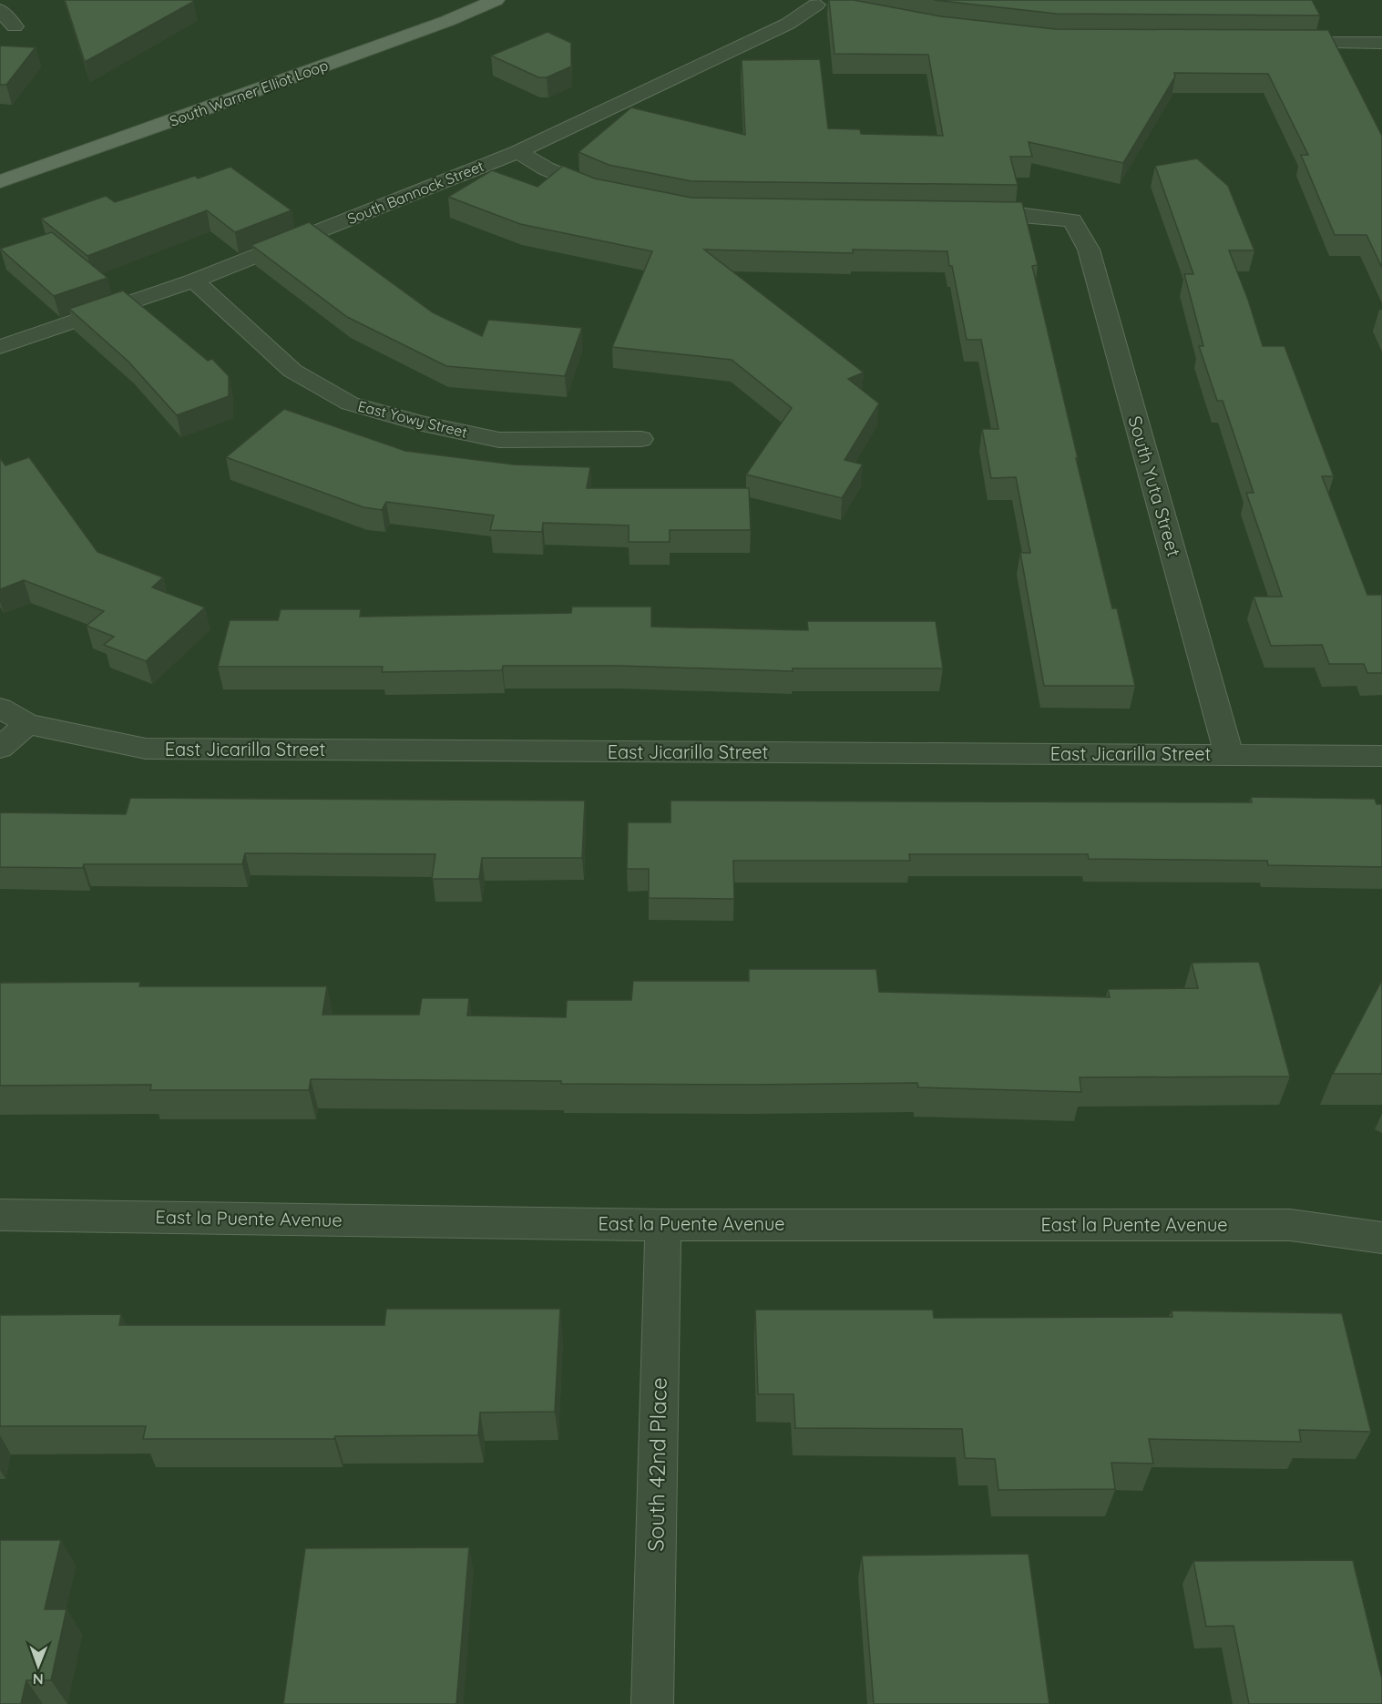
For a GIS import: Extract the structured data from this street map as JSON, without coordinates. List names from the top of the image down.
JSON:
{
  "streets": {
    "main road": ["South Warner Elliot Loop"],
    "street": [
      "South Bannock Street",
      "East Yowy Street",
      "South Yuta Street",
      "East Jicarilla Street",
      "East la Puente Avenue",
      "South 42nd Place"
    ]
  },
  "crossings": [
    ["South Bannock Street", "East Yowy Street"],
    ["South Yuta Street", "East Jicarilla Street"],
    ["East la Puente Avenue", "South 42nd Place"]
  ],
  "north": "bottom"
}
